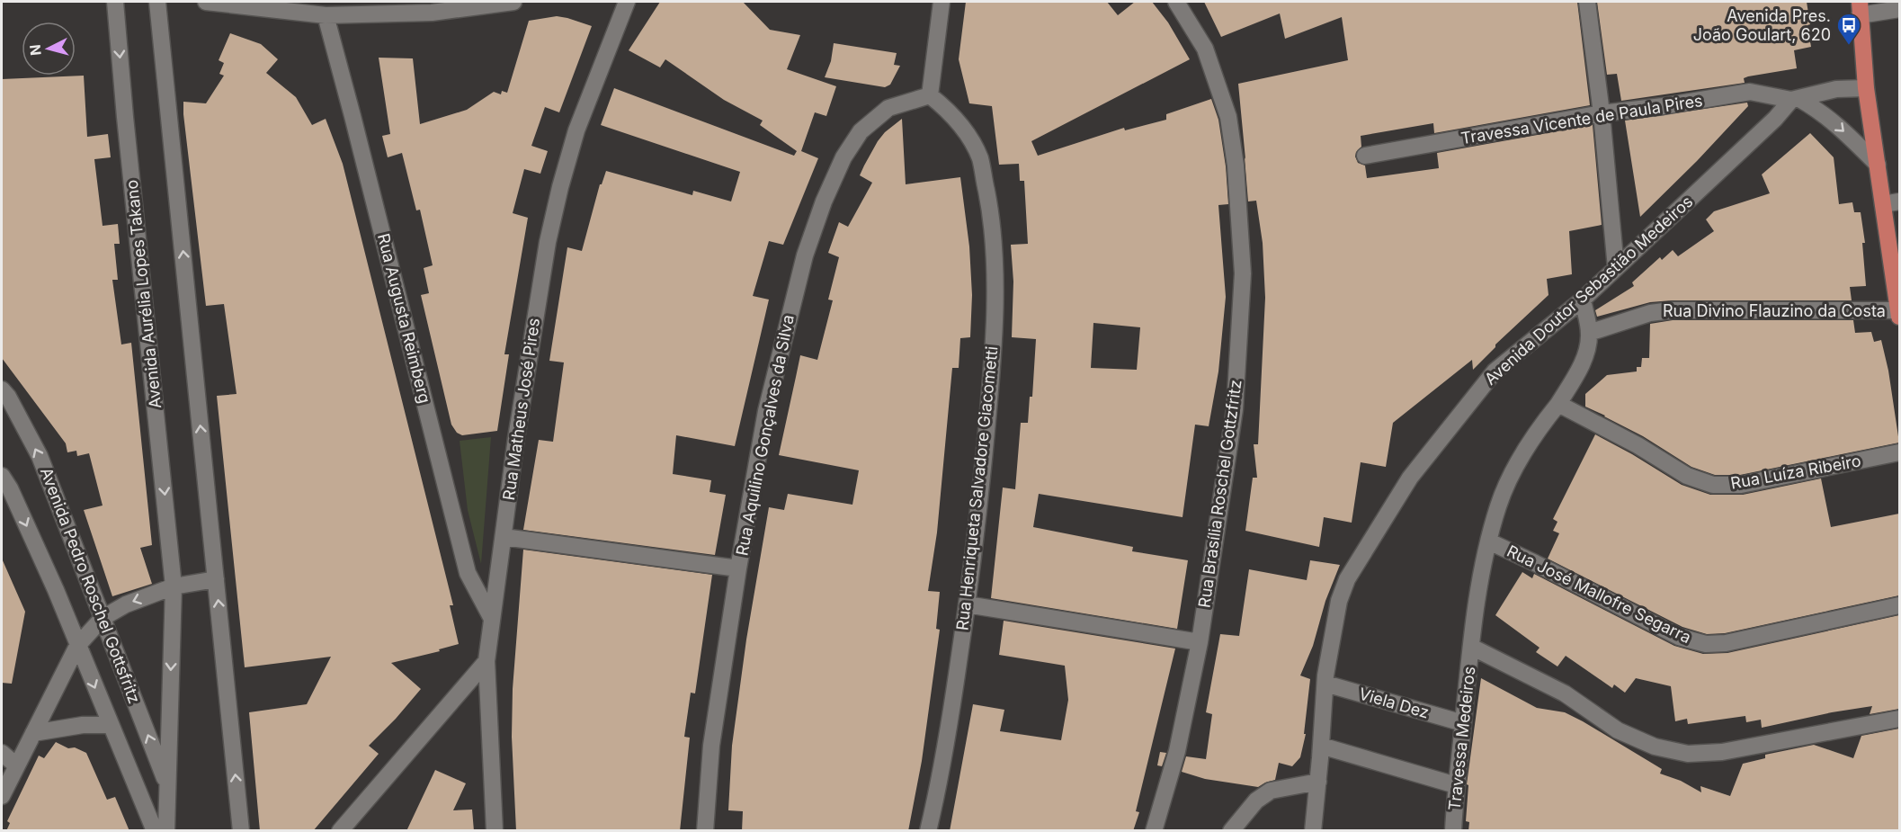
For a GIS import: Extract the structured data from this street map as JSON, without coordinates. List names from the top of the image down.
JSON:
{
  "streets": {
    "street": [
      "Travessa Vicente de Paula Pires",
      "Avenida Doutor Sebastião Medeiros",
      "Avenida Aurélia Lopes Takano",
      "Rua Divino Flauzino da Costa",
      "Rua Augusta Reimberg",
      "Rua Matheus José Pires",
      "Rua Aquilino Gonçalves da Silva",
      "Rua Luíza Ribeiro",
      "Rua Henriqueta Salvadore Giacometti",
      "Rua Brasília Roschel Gottzfritz",
      "Avenida Pedro Roschel Gottsfritz",
      "Rua José Mallofre Segarra",
      "Viela Dez",
      "Travessa Medeiros"
    ]
  },
  "crossings": [
    ["Travessa Vicente de Paula Pires", "Avenida Doutor Sebastião Medeiros"],
    ["Avenida Doutor Sebastião Medeiros", "Viela Dez"],
    ["Avenida Aurélia Lopes Takano", "Avenida Pedro Roschel Gottsfritz"],
    ["Rua Divino Flauzino da Costa", "Travessa Medeiros"],
    ["Rua Augusta Reimberg", "Rua Matheus José Pires"],
    ["Rua Aquilino Gonçalves da Silva", "Rua Henriqueta Salvadore Giacometti"],
    ["Rua Luíza Ribeiro", "Travessa Medeiros"],
    ["Rua José Mallofre Segarra", "Travessa Medeiros"],
    ["Viela Dez", "Travessa Medeiros"]
  ],
  "places": {
    "bus stop": ["Avenida Pres. João Goulart, 620"]
  },
  "north": "left"
}
